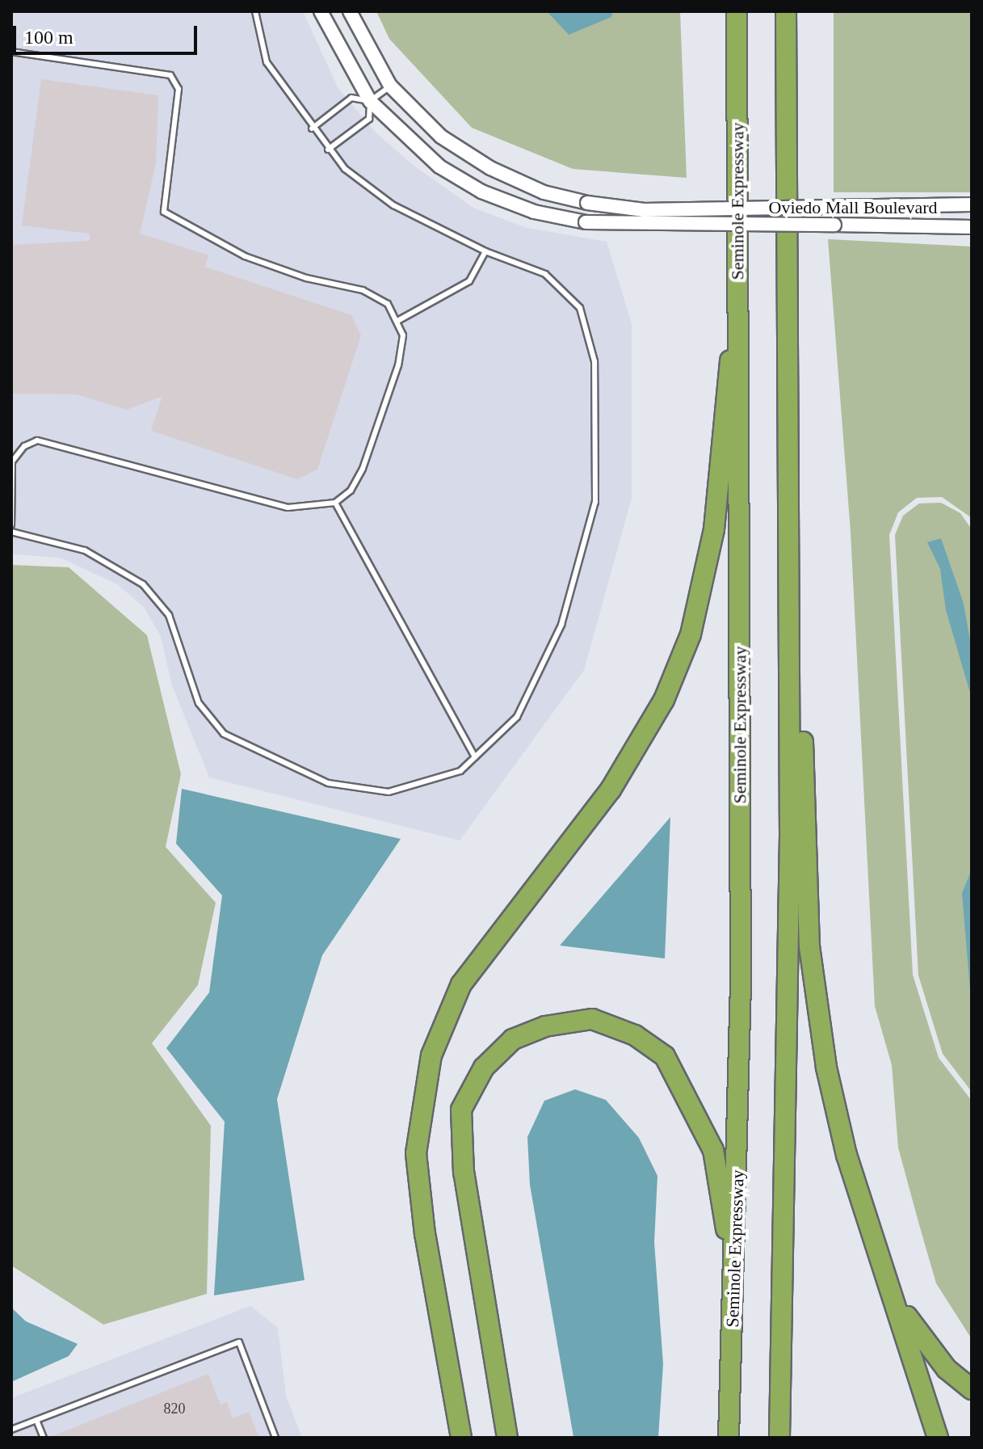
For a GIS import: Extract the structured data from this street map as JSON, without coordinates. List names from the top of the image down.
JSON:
{
  "streets": {
    "highway": ["Seminole Expressway"],
    "street": ["Oviedo Mall Boulevard"]
  },
  "house_numbers": ["820"],
  "scale_bar": "100 m"
}
